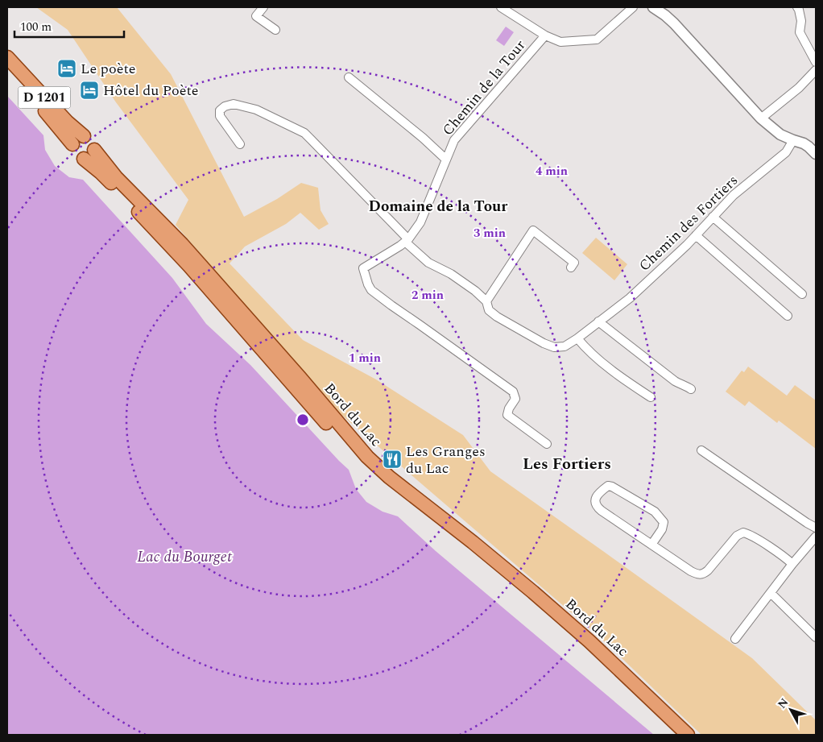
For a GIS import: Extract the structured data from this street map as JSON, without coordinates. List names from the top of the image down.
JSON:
{
  "streets": {
    "main road": ["D 1201", "Bord du Lac"],
    "street": ["Chemin de la Tour", "Chemin des Fortiers"]
  },
  "crossings": [
    ["Chemin de la Tour", "Chemin des Fortiers"],
    ["D 1201", "Bord du Lac"]
  ],
  "districts": ["Domaine de la Tour", "Les Fortiers"],
  "water": ["Lac du Bourget"],
  "places": {
    "hotel": ["Le poète", "Hôtel du Poète"],
    "restaurant": ["Les Granges du Lac"]
  },
  "scale_bar": "100 m",
  "north": "top left",
  "rings": [
    "4 min",
    "3 min",
    "2 min",
    "1 min"
  ]
}
